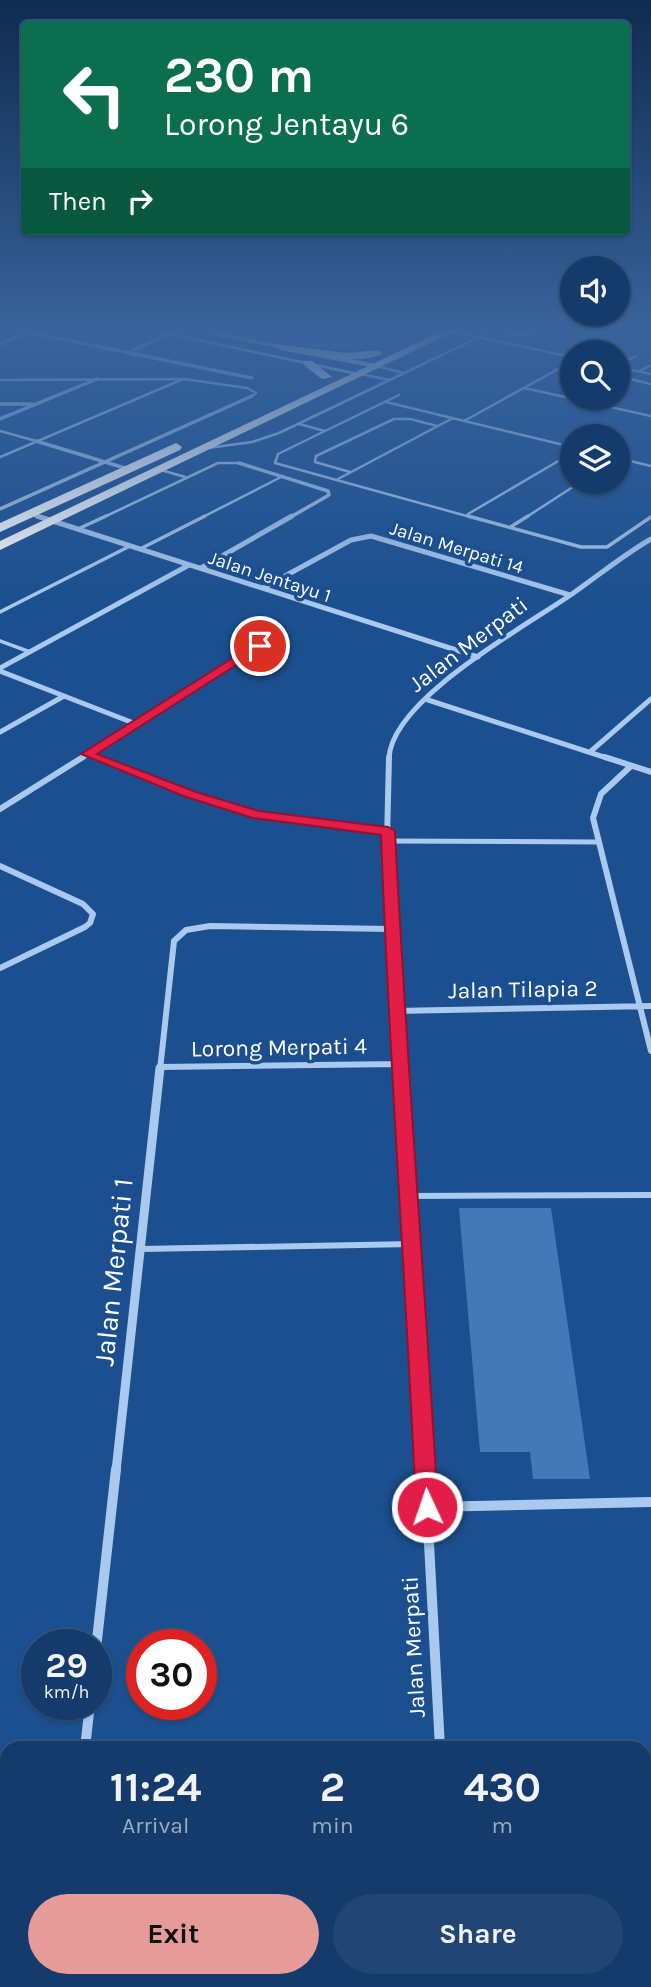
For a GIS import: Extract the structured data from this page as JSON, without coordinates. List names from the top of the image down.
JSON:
{
  "streets": {
    "street": [
      "Jalan Merpati 14",
      "Jalan Jentayu 1",
      "Jalan Merpati",
      "Jalan Tilapia 2",
      "Lorong Merpati 4",
      "Jalan Merpati 1"
    ]
  },
  "crossings": [
    ["Jalan Merpati 14", "Jalan Jentayu 1"],
    ["Jalan Merpati 14", "Jalan Merpati"],
    ["Jalan Jentayu 1", "Jalan Merpati"],
    ["Jalan Merpati", "Jalan Tilapia 2"],
    ["Jalan Merpati", "Lorong Merpati 4"],
    ["Jalan Merpati", "Jalan Merpati 1"],
    ["Lorong Merpati 4", "Jalan Merpati 1"]
  ],
  "page": {
    "turn": ["230 m", "Lorong Jentayu 6"],
    "then": "Then",
    "speed": "29 km/h",
    "limit": "30",
    "eta": [
      "11:24",
      "Arrival",
      "2",
      "min",
      "430",
      "m"
    ],
    "buttons": ["Exit", "Share"]
  }
}
